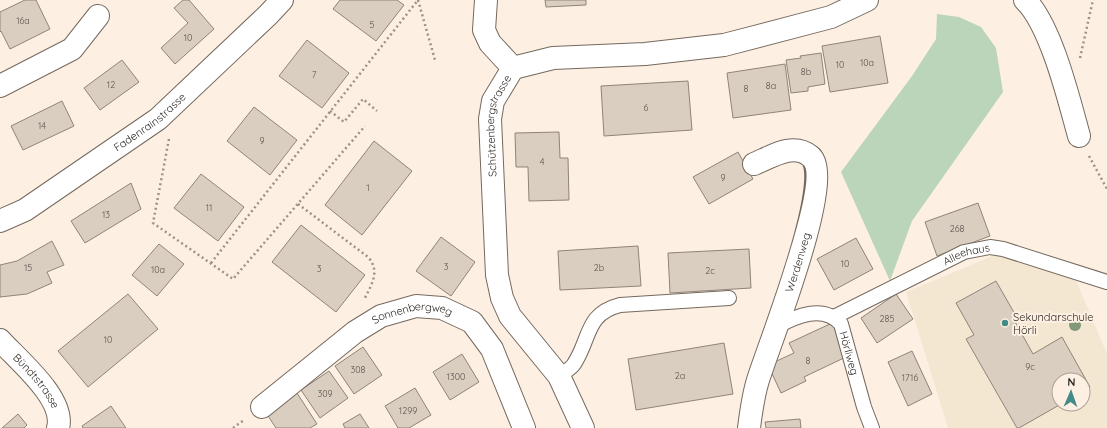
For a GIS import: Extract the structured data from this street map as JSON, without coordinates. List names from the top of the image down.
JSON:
{
  "streets": {
    "street": [
      "Fadenrainstrasse",
      "Schützenbergstrasse",
      "Werdenweg",
      "Sonnenbergweg",
      "Bündtstrasse"
    ],
    "lane": ["Alleehaus", "Hörliweg"]
  },
  "crossings": [
    ["Alleehaus", "Hörliweg"]
  ],
  "places": ["Sekundarschule Hörli"],
  "house_numbers": [
    "16a",
    "5",
    "10",
    "10a",
    "10",
    "8b",
    "7",
    "12",
    "8a",
    "8",
    "6",
    "14",
    "9",
    "4",
    "9",
    "1",
    "11",
    "13",
    "268",
    "10",
    "3",
    "15",
    "2b",
    "3",
    "10a",
    "2c",
    "285",
    "10",
    "8",
    "9c",
    "308",
    "2a",
    "1300",
    "1716",
    "309",
    "1299"
  ],
  "north": "top"
}
